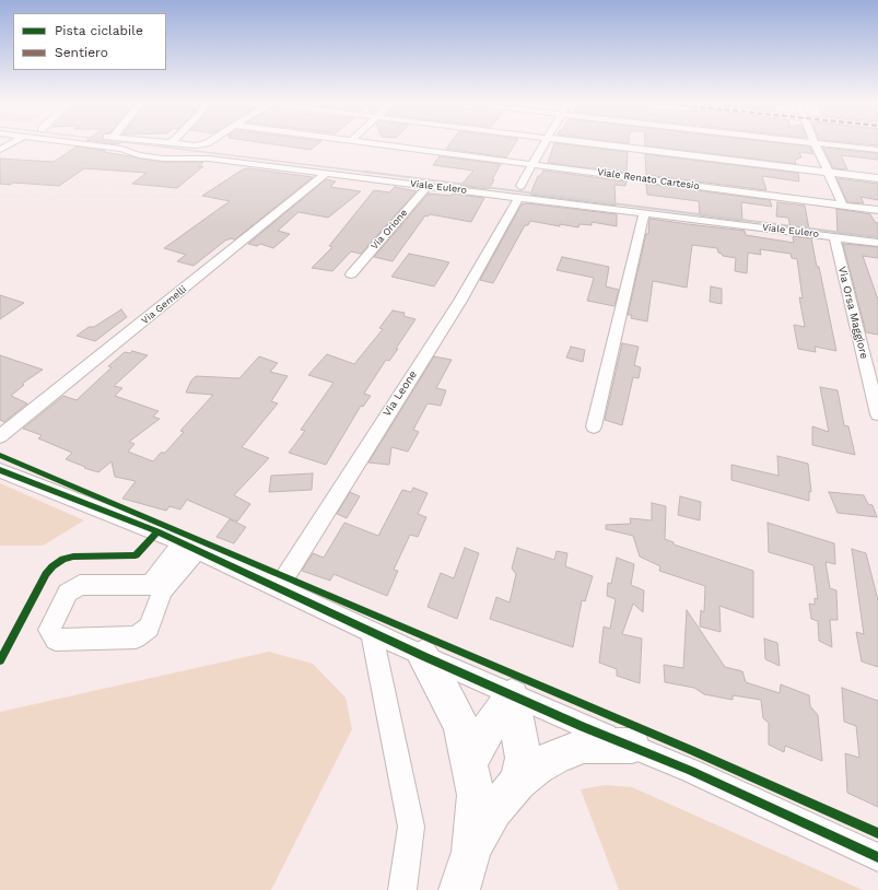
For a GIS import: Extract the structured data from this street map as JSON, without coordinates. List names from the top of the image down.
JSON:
{
  "streets": {
    "street": [
      "Viale Renato Cartesio",
      "Viale Eulero",
      "Via Orione",
      "Via Gemelli",
      "Via Orsa Maggiore",
      "Via Leone"
    ]
  },
  "crossings": [
    ["Viale Renato Cartesio", "Via Leone"],
    ["Viale Eulero", "Via Orione"],
    ["Viale Eulero", "Via Gemelli"],
    ["Viale Eulero", "Via Orsa Maggiore"],
    ["Viale Eulero", "Via Leone"]
  ],
  "legend": ["Pista ciclabile", "Sentiero"]
}
